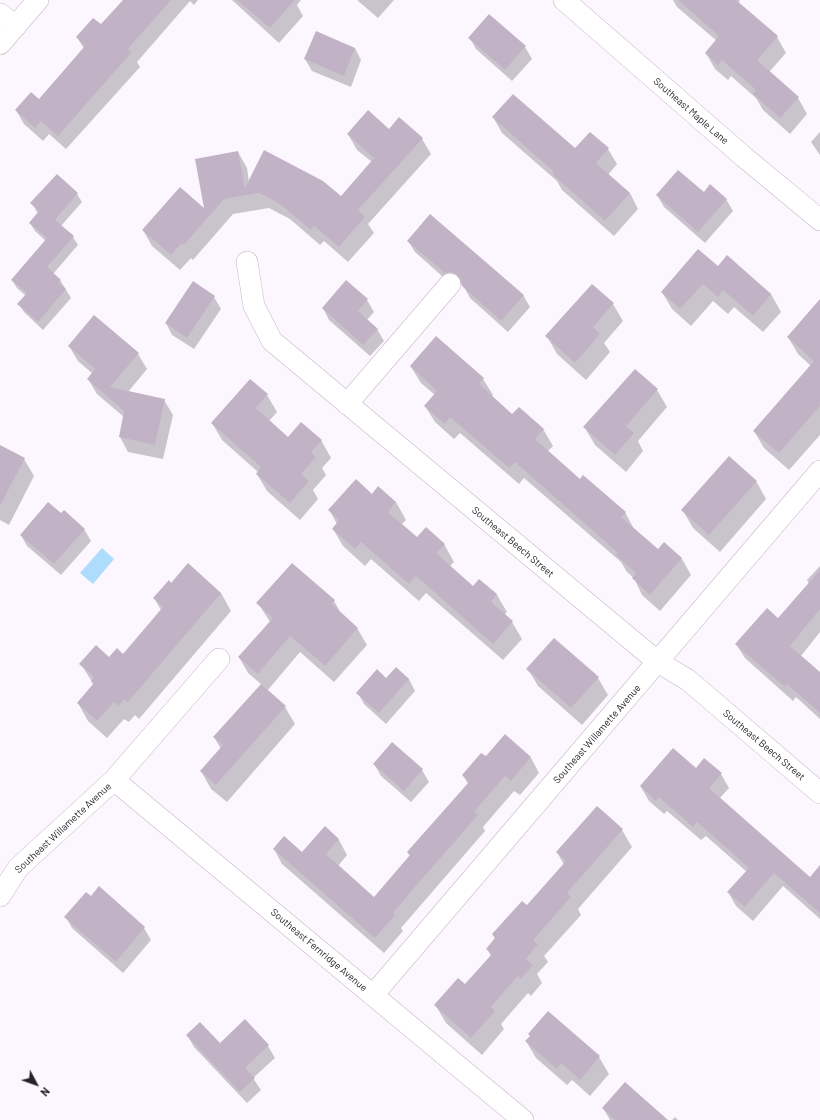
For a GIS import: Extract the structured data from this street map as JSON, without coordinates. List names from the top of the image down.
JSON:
{
  "streets": {
    "street": [
      "Southeast Maple Lane",
      "Southeast Beech Street",
      "Southeast Willamette Avenue",
      "Southeast Fernridge Avenue"
    ]
  },
  "crossings": [
    ["Southeast Beech Street", "Southeast Willamette Avenue"],
    ["Southeast Willamette Avenue", "Southeast Fernridge Avenue"]
  ],
  "north": "bottom right"
}
